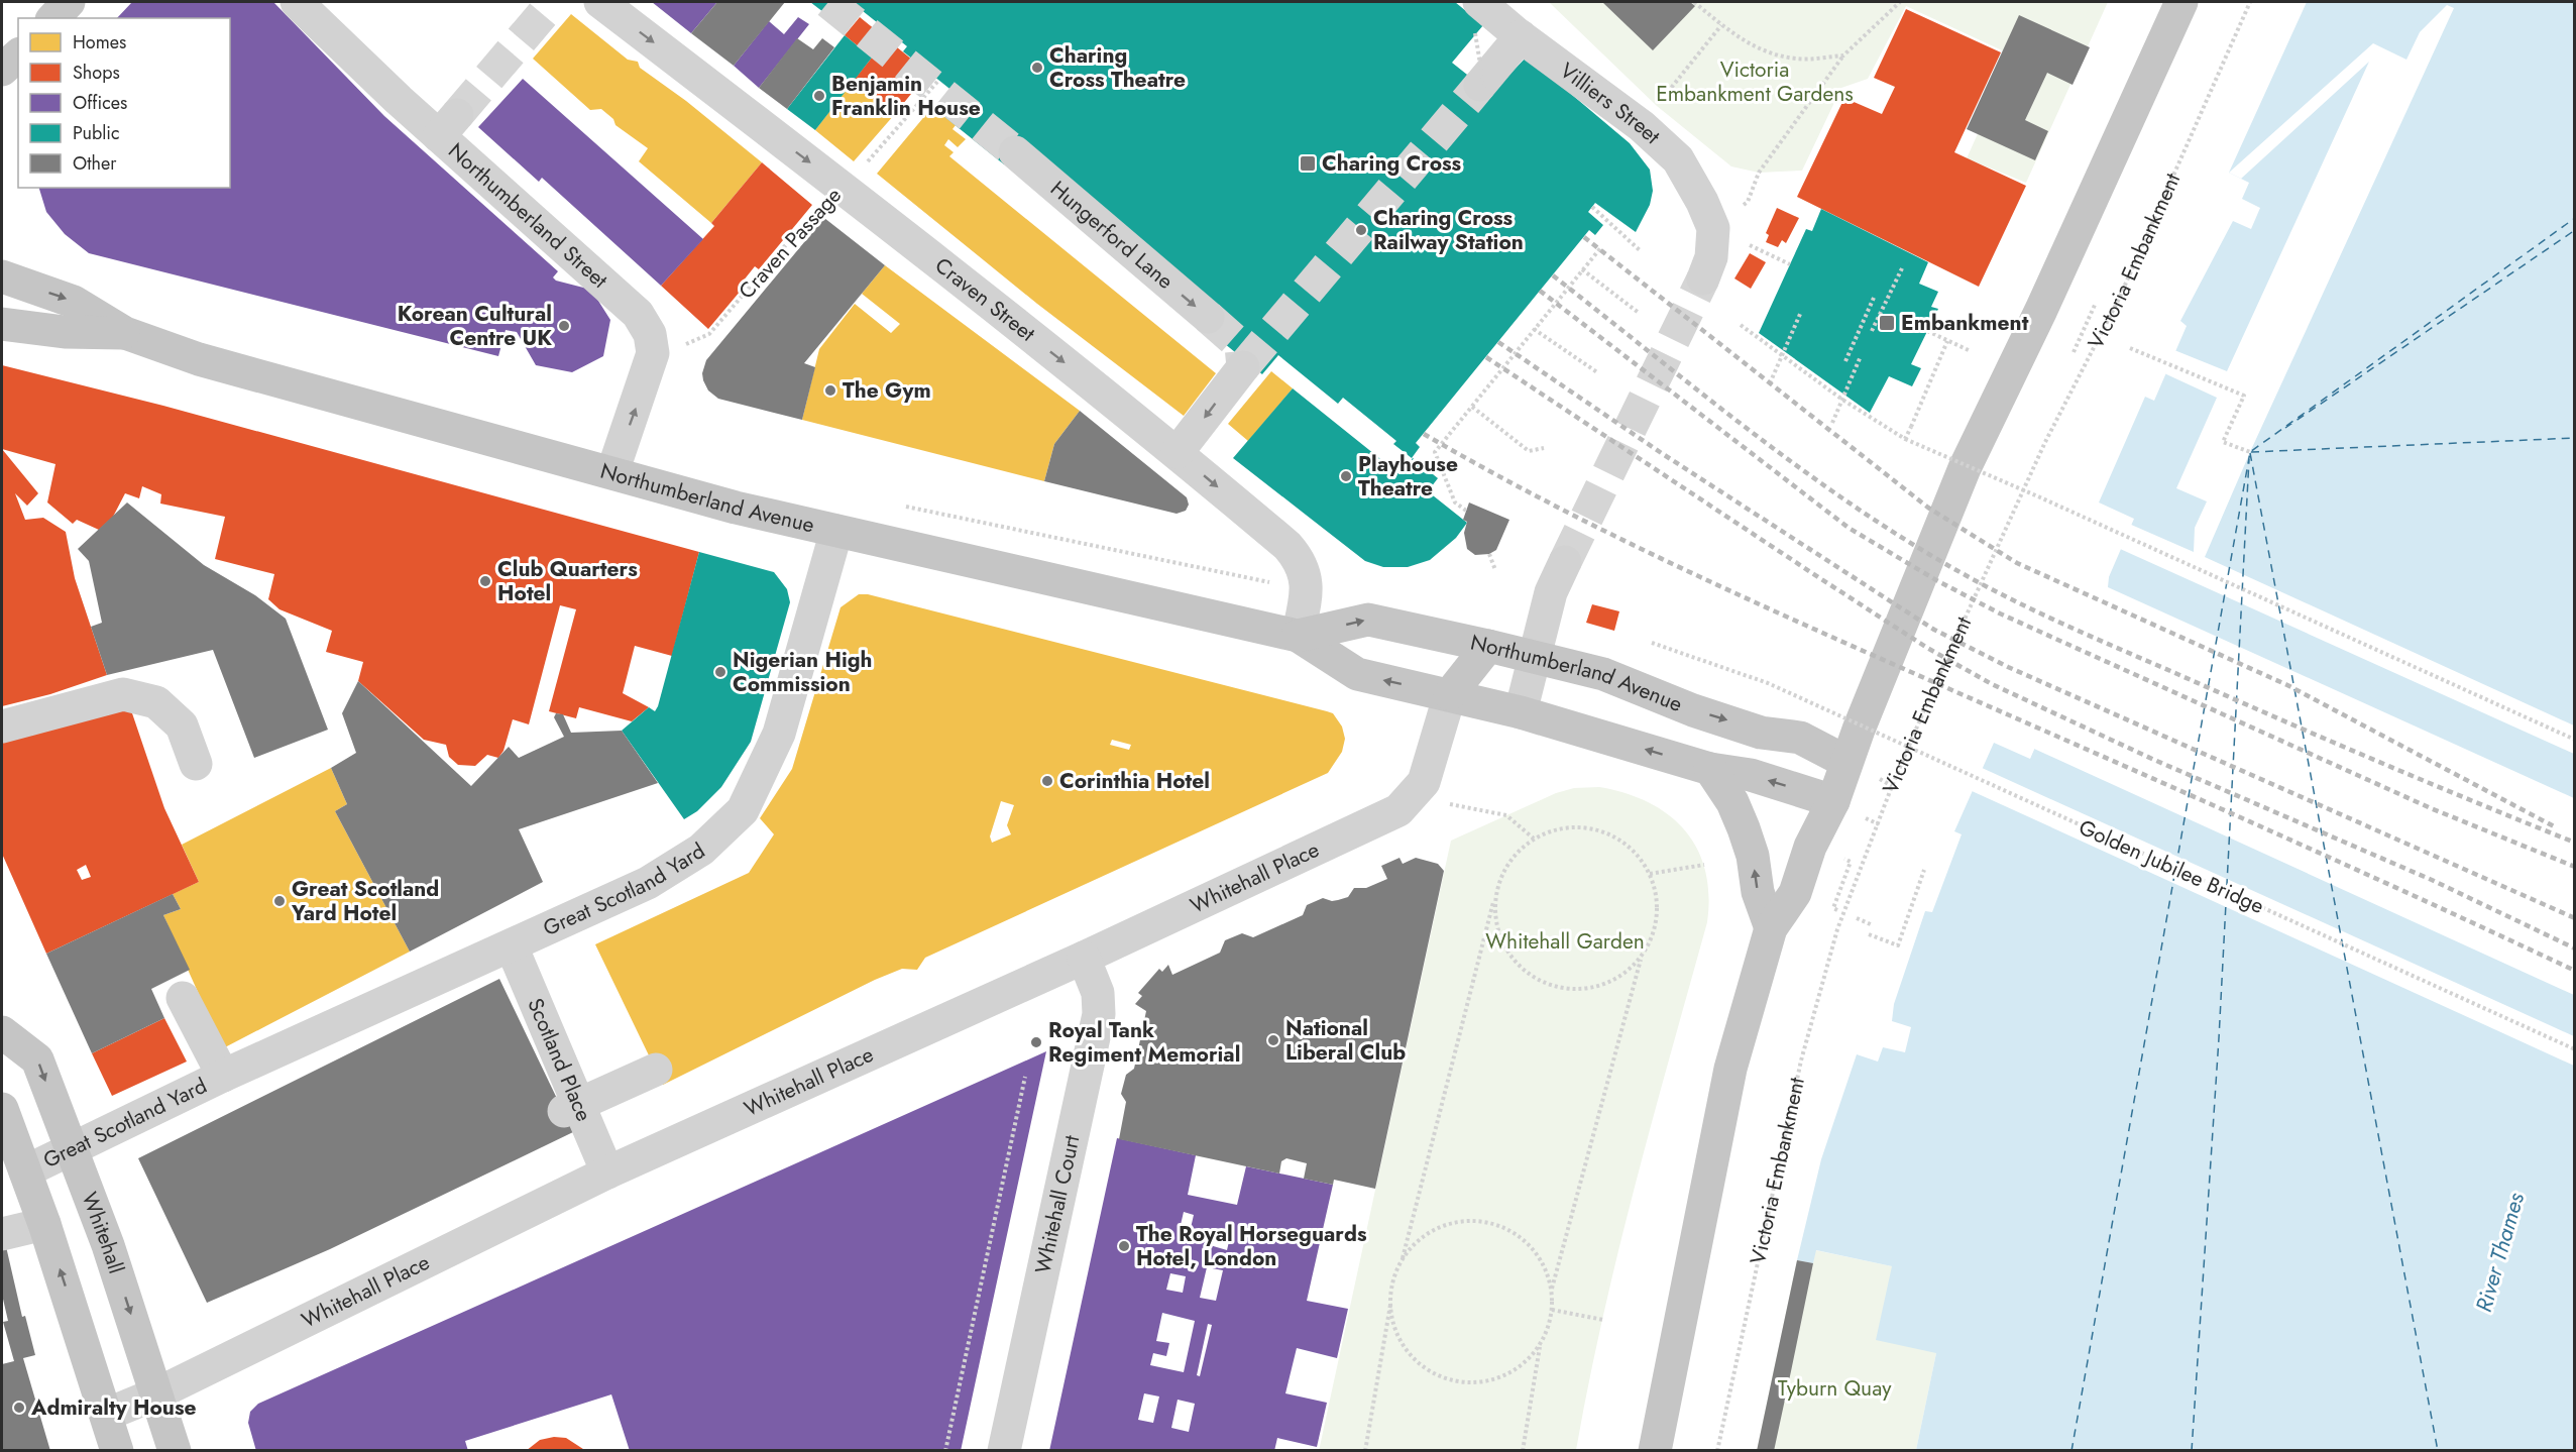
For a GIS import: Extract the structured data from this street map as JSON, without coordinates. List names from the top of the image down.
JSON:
{
  "streets": {
    "main road": ["Northumberland Avenue", "Whitehall"],
    "street": [
      "Villiers Street",
      "Northumberland Street",
      "Hungerford Lane",
      "Craven Street",
      "Whitehall Place",
      "Great Scotland Yard",
      "Scotland Place",
      "Whitehall Court"
    ],
    "path": ["Craven Passage", "Victoria Embankment", "Golden Jubilee Bridge"]
  },
  "crossings": [
    ["Northumberland Street", "Craven Passage"],
    ["Craven Passage", "Craven Street"],
    ["Craven Street", "Northumberland Avenue"],
    ["Northumberland Avenue", "Whitehall Place"],
    ["Northumberland Avenue", "Great Scotland Yard"],
    ["Whitehall Place", "Scotland Place"],
    ["Whitehall Place", "Whitehall Court"],
    ["Whitehall Place", "Whitehall"],
    ["Great Scotland Yard", "Scotland Place"],
    ["Great Scotland Yard", "Whitehall"]
  ],
  "one_way": ["Hungerford Lane", "Craven Street"],
  "water": ["River Thames"],
  "parks": ["Victoria Embankment Gardens", "Whitehall Garden", "Tyburn Quay"],
  "places": {
    "other": [
      "Charing Cross Theatre",
      "Benjamin Franklin House",
      "Charing Cross Railway Station",
      "Korean Cultural Centre UK",
      "The Gym",
      "Playhouse Theatre",
      "Club Quarters Hotel",
      "Nigerian High Commission",
      "Corinthia Hotel",
      "Great Scotland Yard Hotel",
      "National Liberal Club",
      "Royal Tank Regiment Memorial",
      "The Royal Horseguards Hotel, London",
      "Admiralty House"
    ],
    "transit": ["Charing Cross", "Embankment"]
  },
  "legend": [
    "Homes",
    "Shops",
    "Offices",
    "Public",
    "Other"
  ]
}
